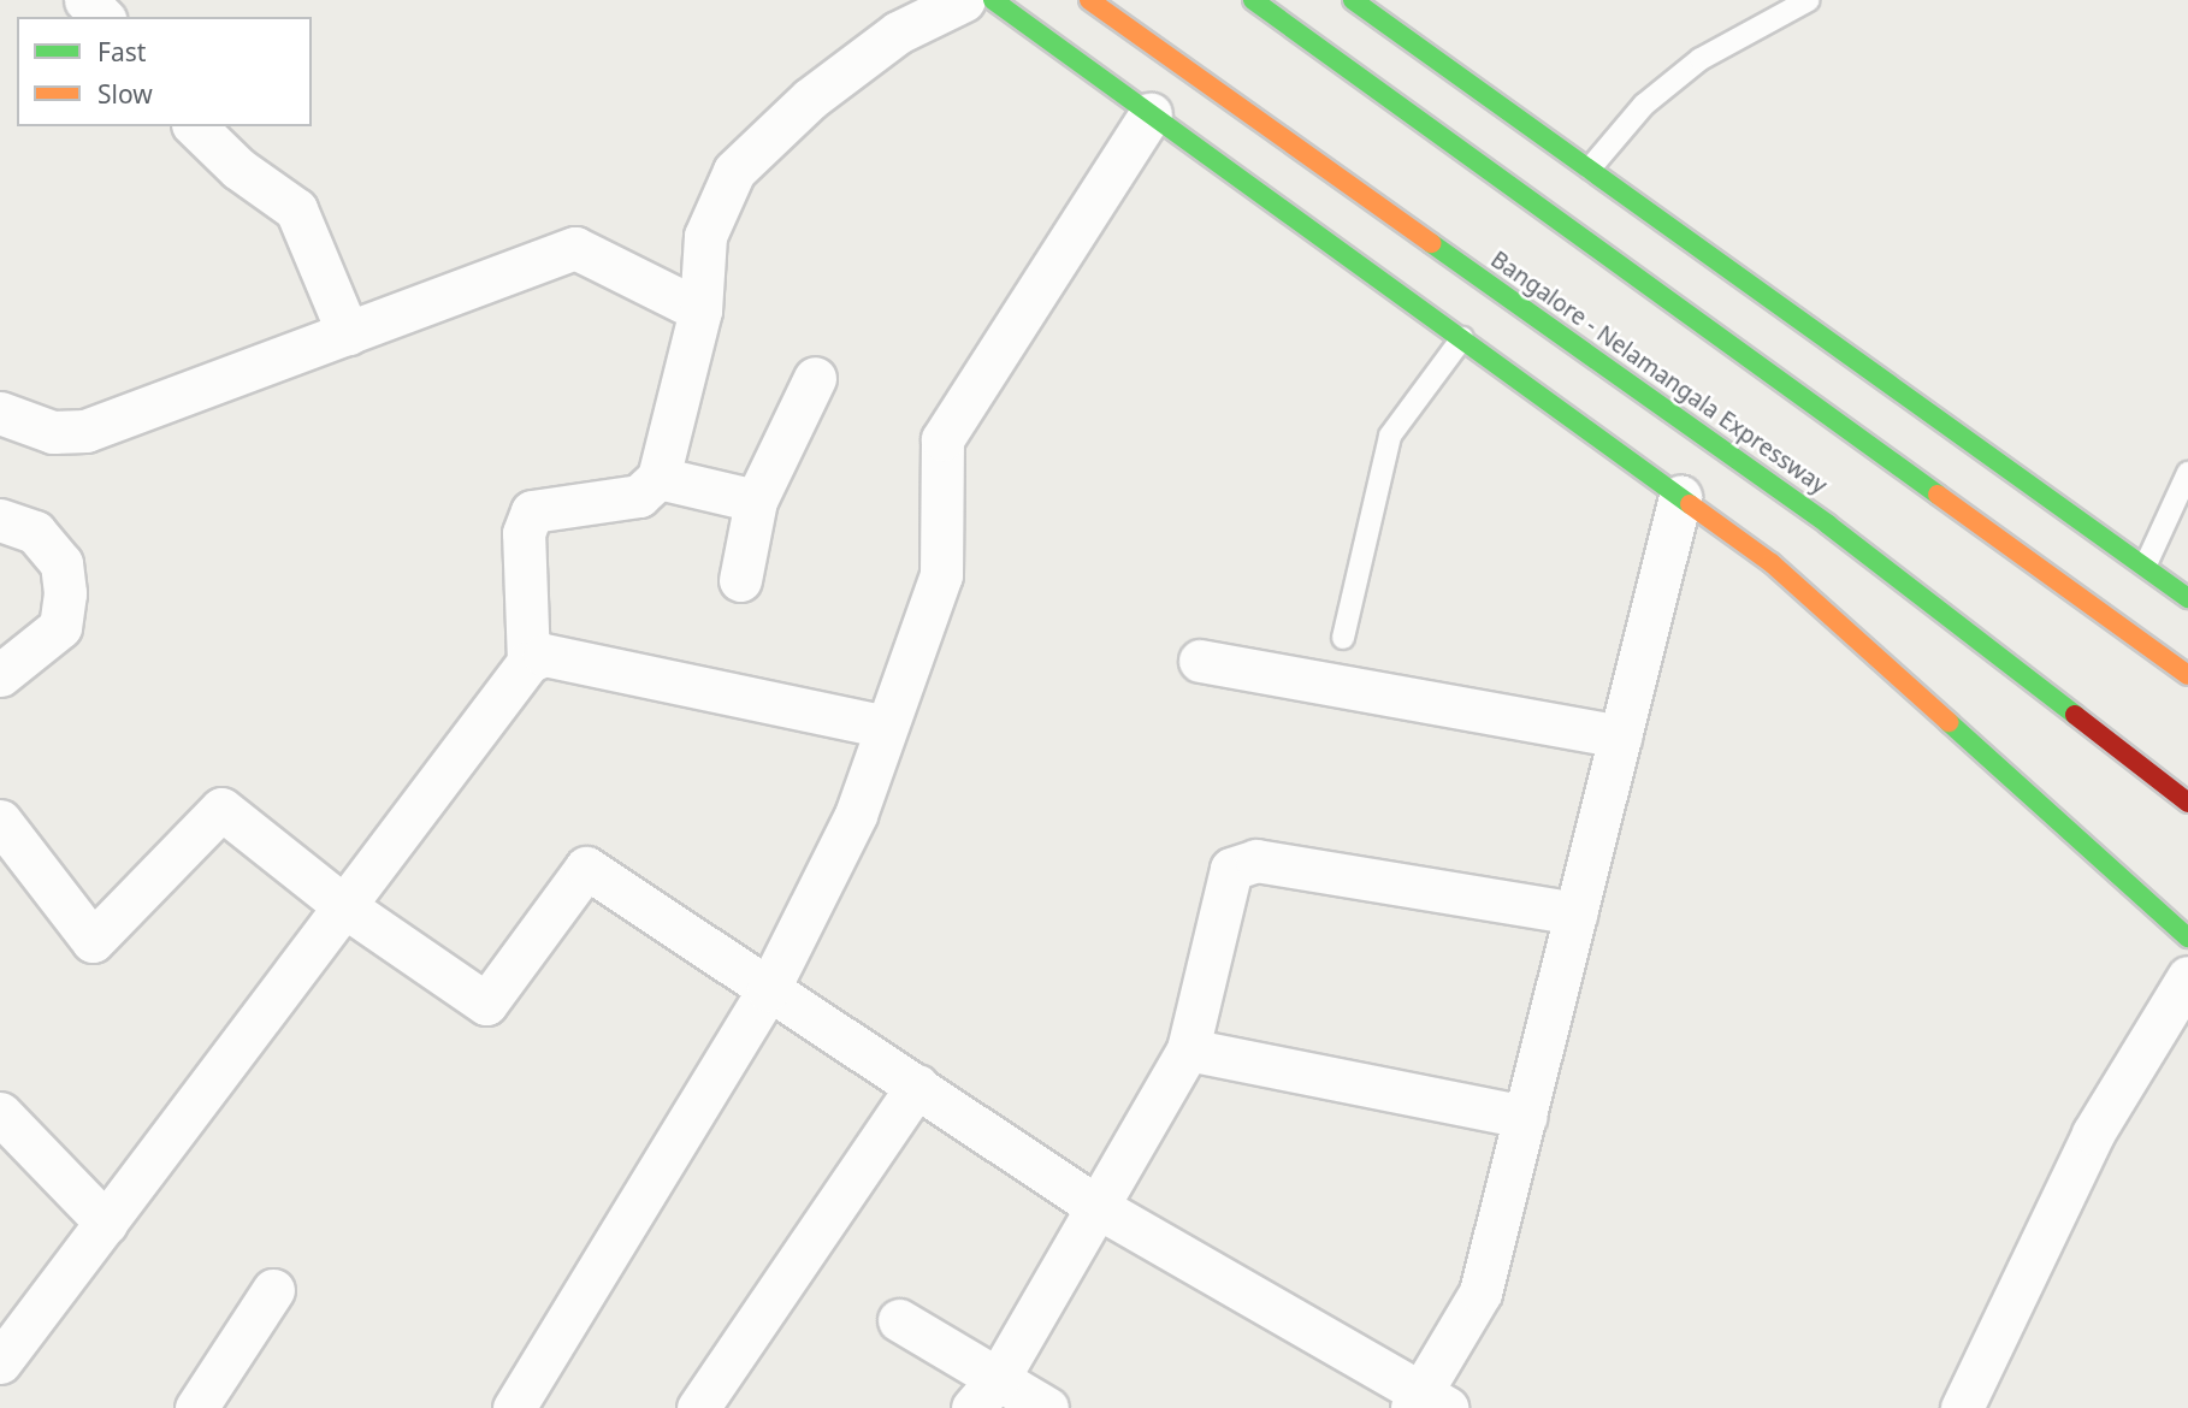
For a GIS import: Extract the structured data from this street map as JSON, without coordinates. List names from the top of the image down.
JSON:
{
  "streets": {
    "main road": ["Bangalore - Nelamangala Expressway"]
  },
  "legend": ["Fast", "Slow"]
}
